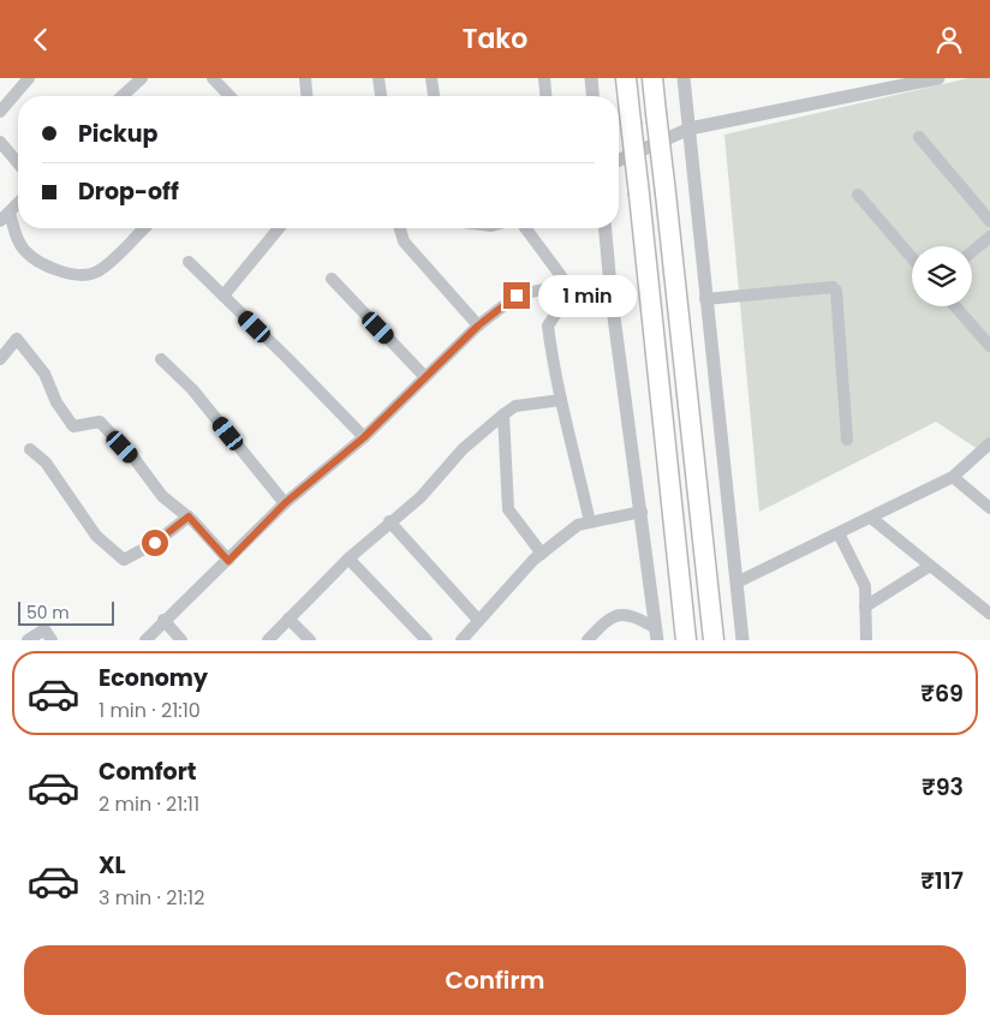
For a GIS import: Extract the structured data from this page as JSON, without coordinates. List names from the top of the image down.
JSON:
{
  "scale_bar": "50 m",
  "page": {
    "header": "Tako",
    "banner": ["Pickup", "Drop-off"],
    "bubble": "1 min",
    "scale": "50 m",
    "list": [
      {
        "name": "Economy",
        "note": "1 min · 21:10",
        "value": "₹69"
      },
      {
        "name": "Comfort",
        "note": "2 min · 21:11",
        "value": "₹93"
      },
      {
        "name": "XL",
        "note": "3 min · 21:12",
        "value": "₹117"
      }
    ],
    "buttons": "Confirm"
  }
}
